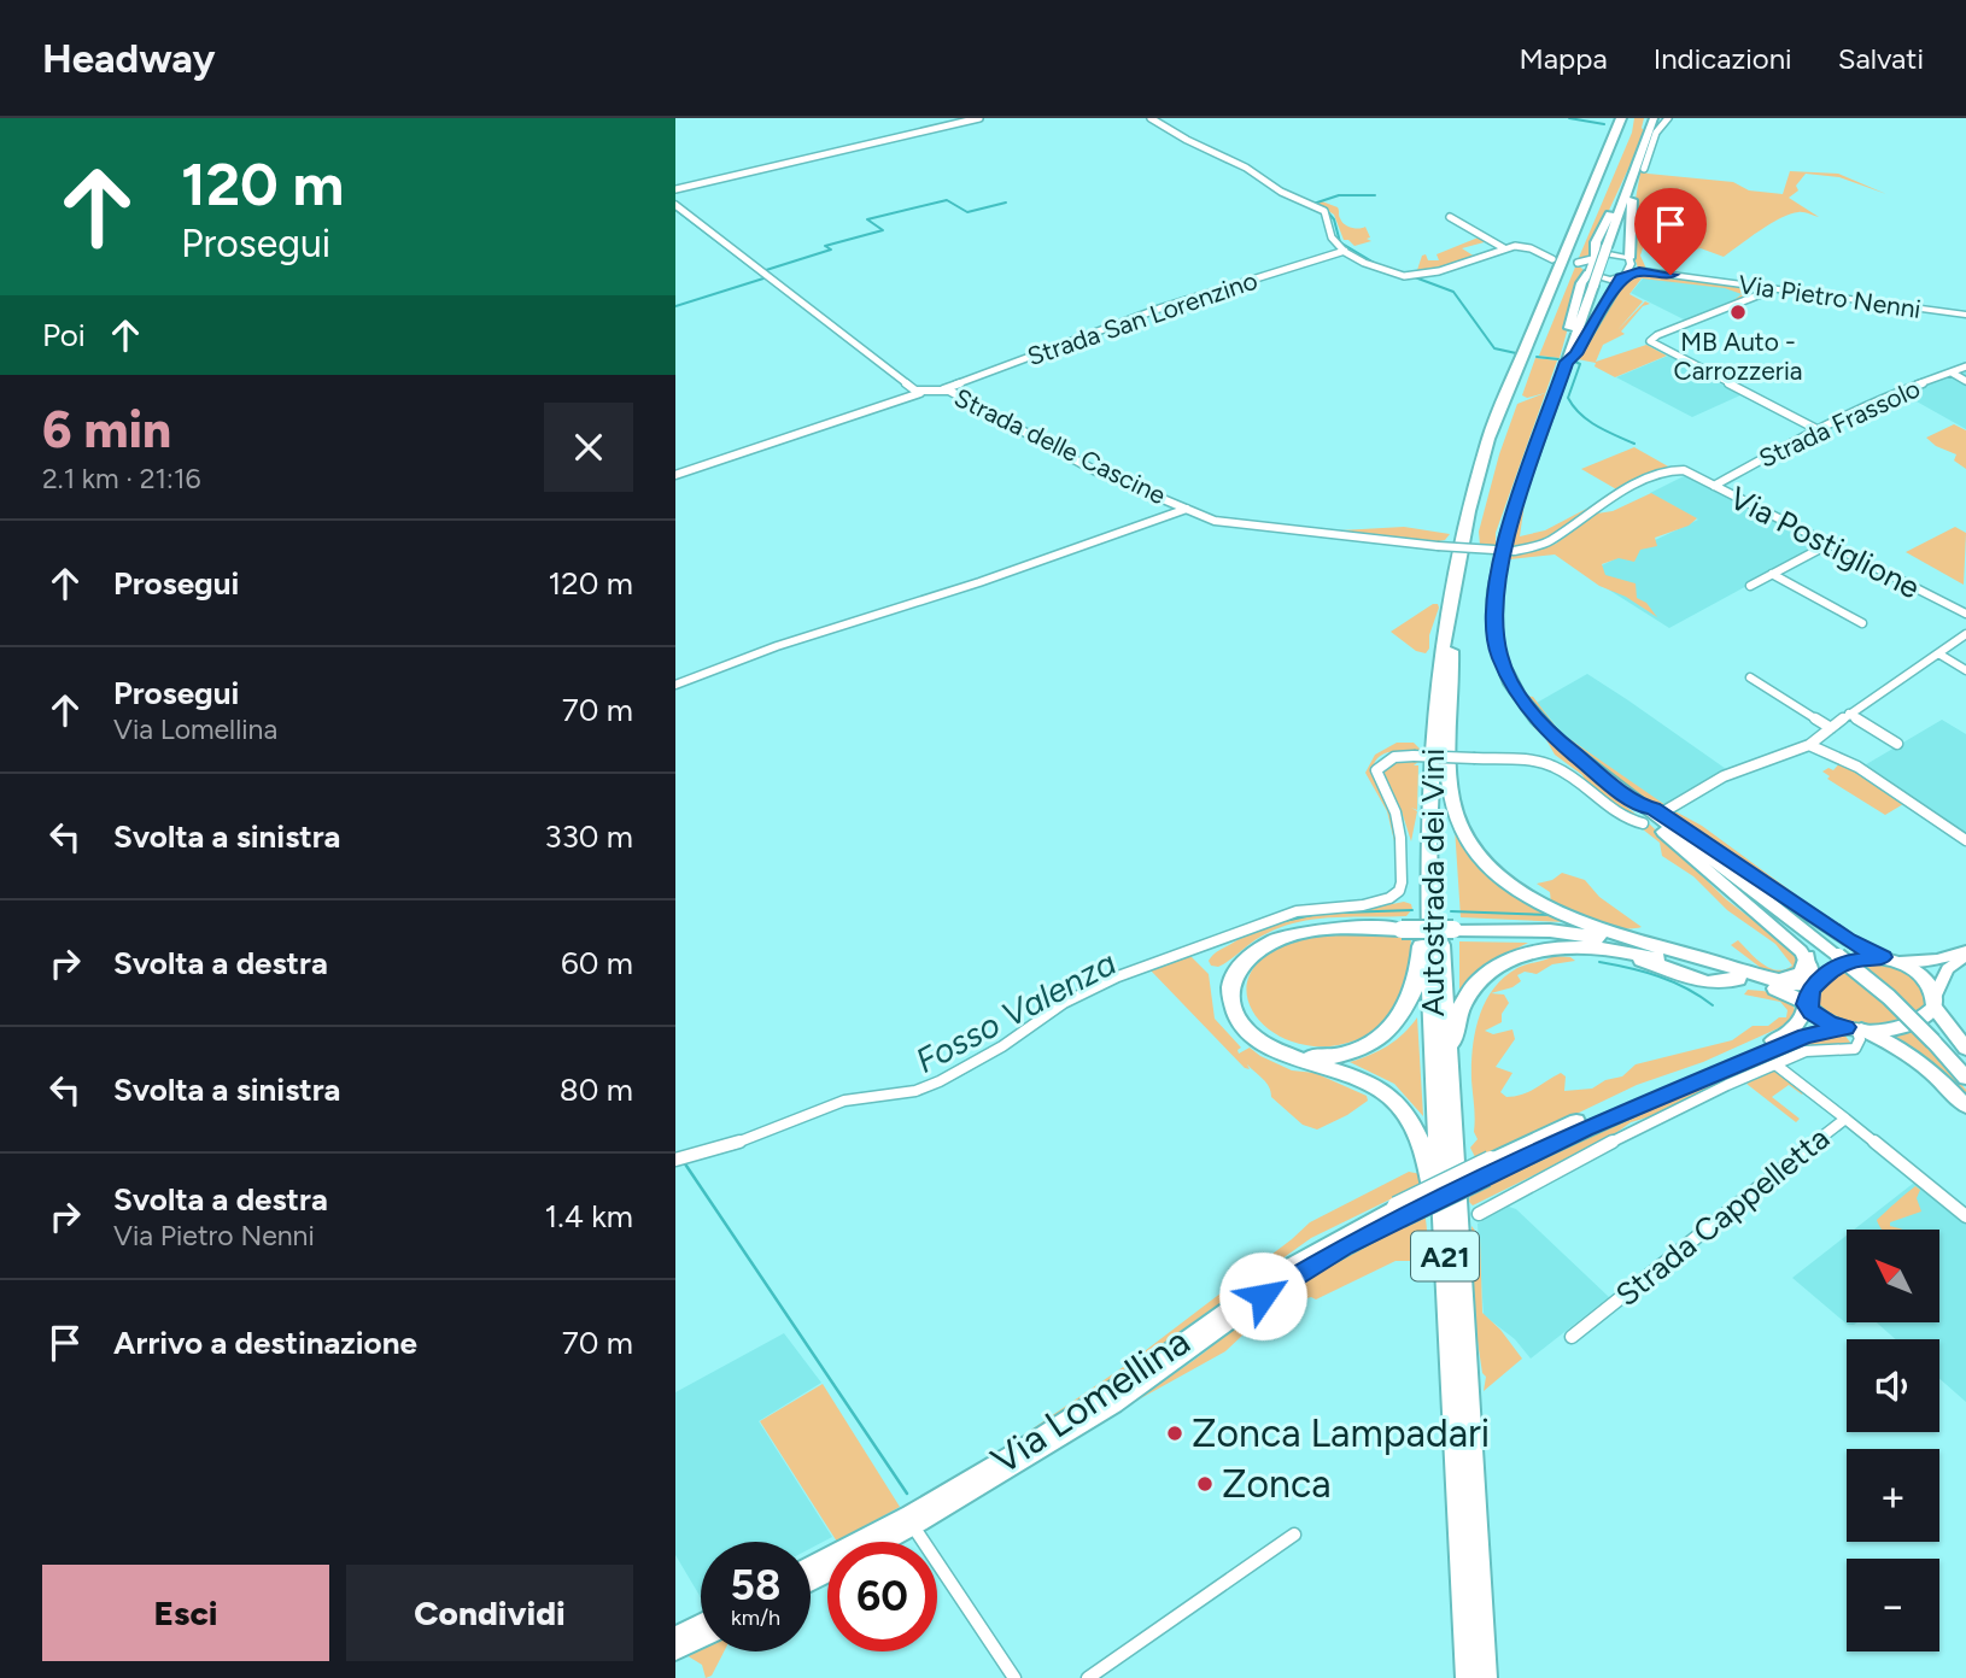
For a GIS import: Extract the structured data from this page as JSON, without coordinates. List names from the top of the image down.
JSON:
{
  "streets": {
    "highway": ["Autostrada dei Vini", "A21"],
    "main road": ["Via Lomellina"],
    "street": [
      "Via Pietro Nenni",
      "Strada San Lorenzino",
      "Strada Frassolo",
      "Strada delle Cascine",
      "Via Postiglione",
      "Strada Cappelletta"
    ]
  },
  "crossings": [
    ["Strada San Lorenzino", "Strada delle Cascine"],
    ["Strada Frassolo", "Via Postiglione"],
    ["Strada delle Cascine", "Via Postiglione"]
  ],
  "water": ["Fosso Valenza"],
  "places": ["MB Auto - Carrozzeria", "Zonca Lampadari", "Zonca"],
  "north": "top left",
  "page": {
    "header": "Headway",
    "nav": ["Mappa", "Indicazioni", "Salvati"],
    "turn": ["120 m", "Prosegui"],
    "then": "Poi",
    "heading": ["6 min", "2.1 km · 21:16"],
    "list": [
      {
        "name": "Prosegui",
        "value": "120 m"
      },
      {
        "name": "Prosegui",
        "note": "Via Lomellina",
        "value": "70 m"
      },
      {
        "name": "Svolta a sinistra",
        "value": "330 m"
      },
      {
        "name": "Svolta a destra",
        "value": "60 m"
      },
      {
        "name": "Svolta a sinistra",
        "value": "80 m"
      },
      {
        "name": "Svolta a destra",
        "note": "Via Pietro Nenni",
        "value": "1.4 km"
      },
      {
        "name": "Arrivo a destinazione",
        "value": "70 m"
      }
    ],
    "map_buttons": ["+", "−"],
    "speed": "58 km/h",
    "limit": "60",
    "buttons": ["Esci", "Condividi"]
  }
}
